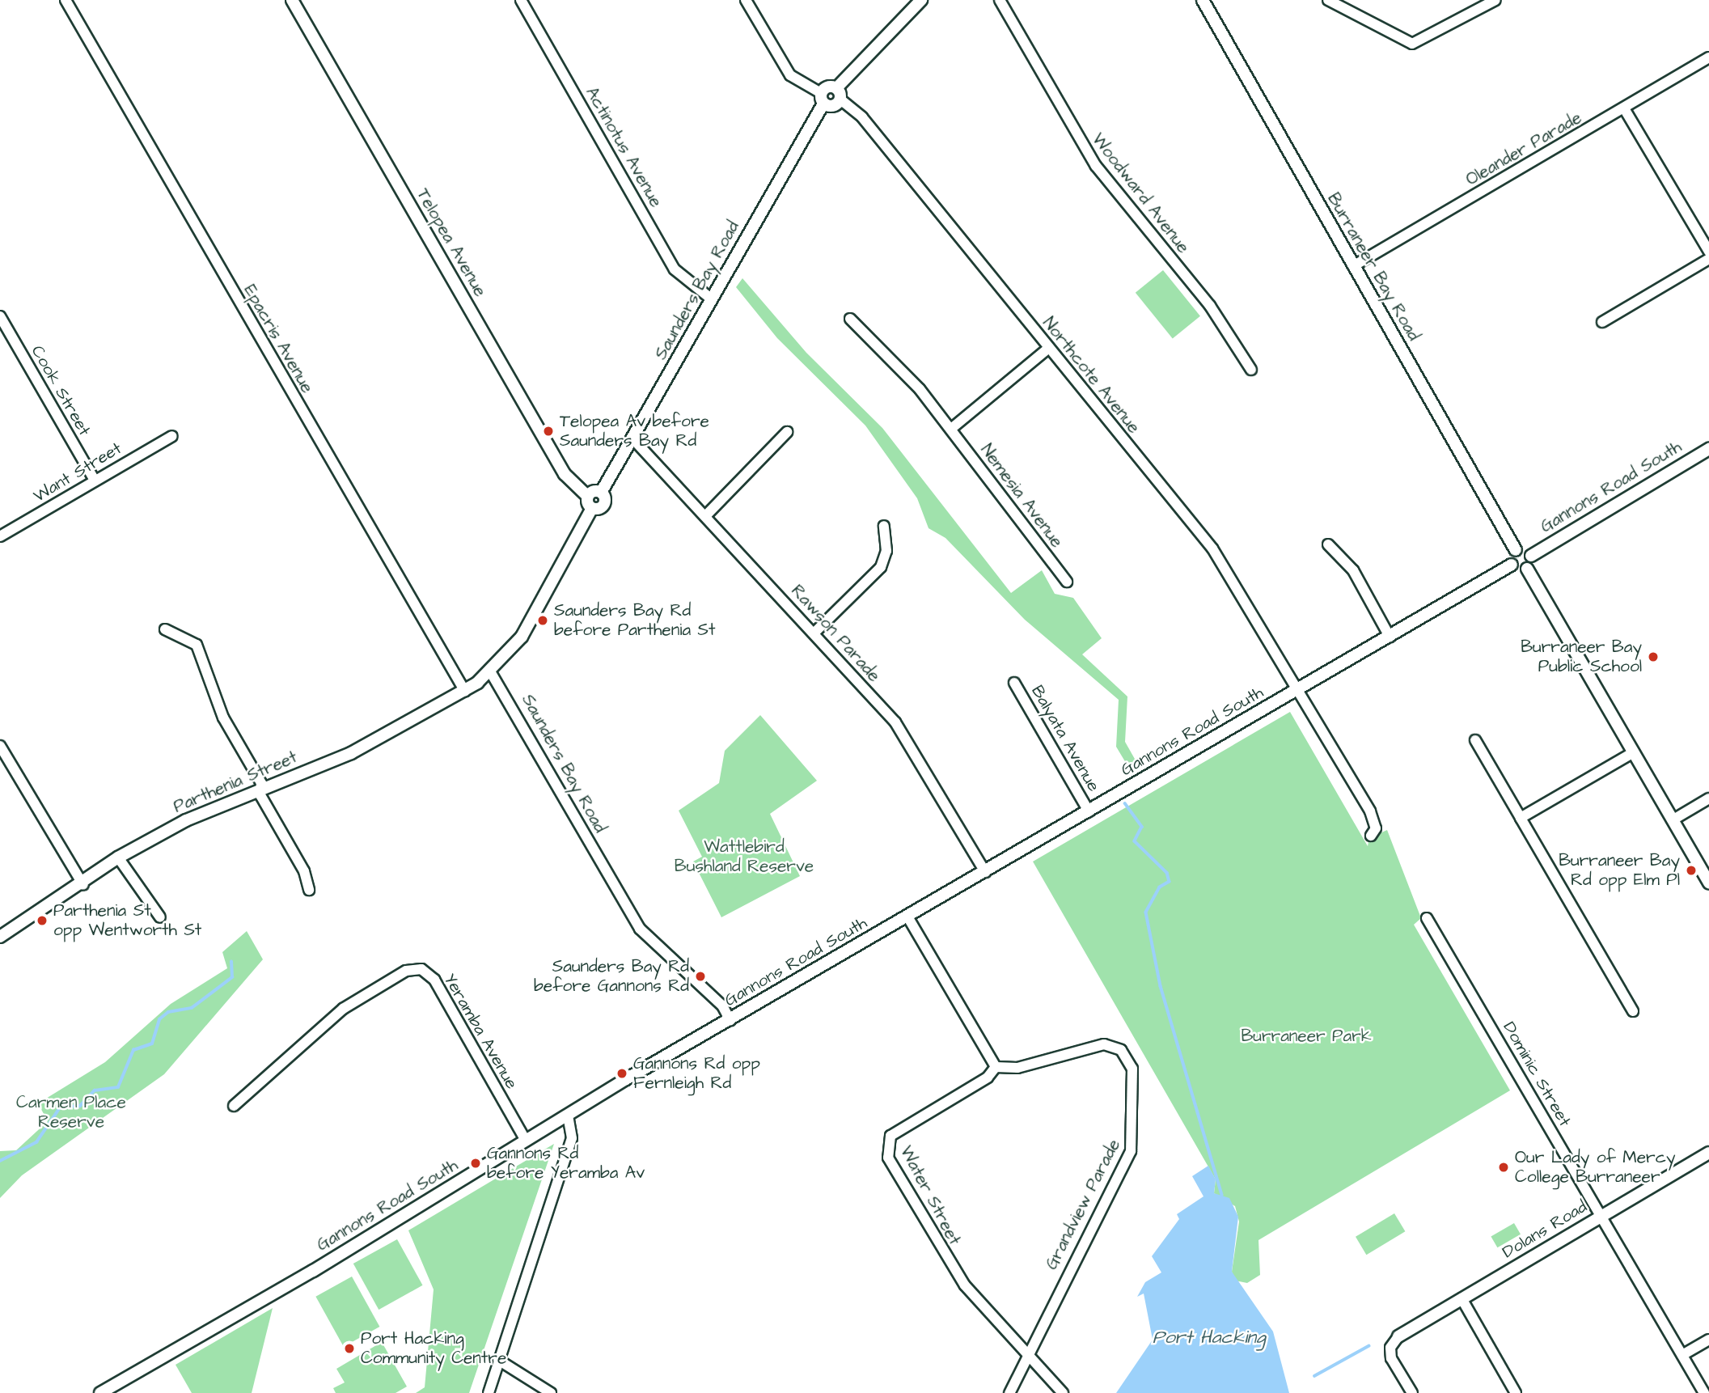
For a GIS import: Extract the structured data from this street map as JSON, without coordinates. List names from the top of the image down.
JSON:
{
  "streets": {
    "street": [
      "Actinotus Avenue",
      "Oleander Parade",
      "Woodward Avenue",
      "Telopea Avenue",
      "Burraneer Bay Road",
      "Saunders Bay Road",
      "Epacris Avenue",
      "Northcote Avenue",
      "Cook Street",
      "Want Street",
      "Gannons Road South",
      "Nemesia Avenue",
      "Rawson Parade",
      "Balyata Avenue",
      "Parthenia Street",
      "Yeramba Avenue",
      "Dominic Street",
      "Water Street",
      "Grandview Parade",
      "Dolans Road"
    ]
  },
  "crossings": [
    ["Actinotus Avenue", "Saunders Bay Road"],
    ["Oleander Parade", "Burraneer Bay Road"],
    ["Telopea Avenue", "Saunders Bay Road"],
    ["Saunders Bay Road", "Gannons Road South"],
    ["Saunders Bay Road", "Rawson Parade"],
    ["Saunders Bay Road", "Parthenia Street"],
    ["Epacris Avenue", "Parthenia Street"],
    ["Northcote Avenue", "Gannons Road South"],
    ["Cook Street", "Want Street"],
    ["Gannons Road South", "Rawson Parade"],
    ["Gannons Road South", "Balyata Avenue"],
    ["Gannons Road South", "Yeramba Avenue"],
    ["Dominic Street", "Dolans Road"],
    ["Water Street", "Grandview Parade"]
  ],
  "water": ["Port Hacking"],
  "parks": ["Wattlebird Bushland Reserve", "Burraneer Park", "Carmen Place Reserve"],
  "places": [
    "Telopea Av before Saunders Bay Rd",
    "Saunders Bay Rd before Parthenia St",
    "Burraneer Bay Public School",
    "Burraneer Bay Rd opp Elm Pl",
    "Parthenia St opp Wentworth St",
    "Saunders Bay Rd before Gannons Rd",
    "Gannons Rd opp Fernleigh Rd",
    "Gannons Rd before Yeramba Av",
    "Our Lady of Mercy College Burraneer",
    "Port Hacking Community Centre"
  ]
}
